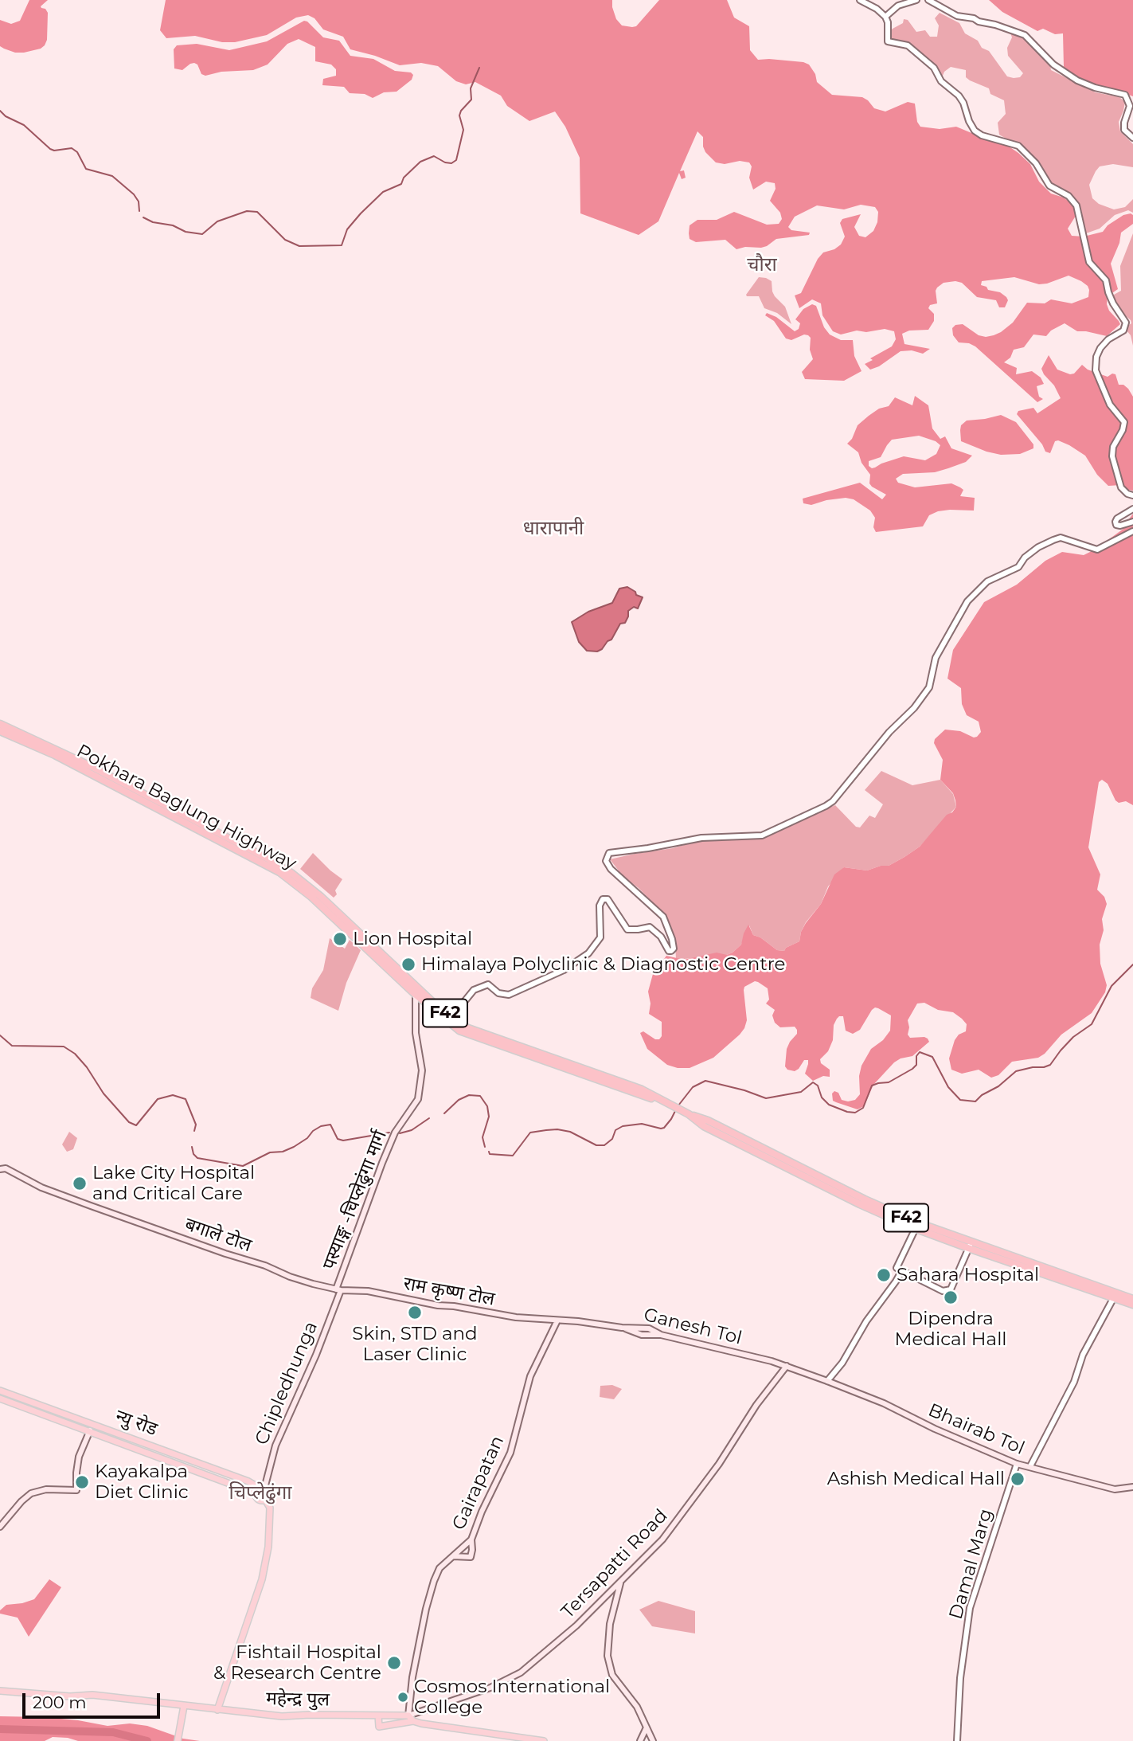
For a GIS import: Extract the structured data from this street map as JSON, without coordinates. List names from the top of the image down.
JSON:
{
  "streets": {
    "highway": ["Pokhara Baglung Highway", "F42"],
    "main road": [
      "पस्याङ्ग -चिप्लेढुंगा मार्ग",
      "बगाले टोल",
      "राम कृष्ण टोल",
      "Ganesh Tol",
      "Chipledhunga",
      "न्यु रोड",
      "Bhairab Tol",
      "Gairapatan",
      "Tersapatti Road",
      "महेन्द्र पुल"
    ],
    "street": ["Damal Marg"]
  },
  "crossings": [
    ["Pokhara Baglung Highway", "F42"],
    ["Pokhara Baglung Highway", "पस्याङ्ग -चिप्लेढुंगा मार्ग"],
    ["पस्याङ्ग -चिप्लेढुंगा मार्ग", "बगाले टोल"],
    ["पस्याङ्ग -चिप्लेढुंगा मार्ग", "राम कृष्ण टोल"],
    ["पस्याङ्ग -चिप्लेढुंगा मार्ग", "Chipledhunga"],
    ["बगाले टोल", "राम कृष्ण टोल"],
    ["बगाले टोल", "Chipledhunga"],
    ["राम कृष्ण टोल", "Ganesh Tol"],
    ["राम कृष्ण टोल", "Chipledhunga"],
    ["राम कृष्ण टोल", "Gairapatan"],
    ["Ganesh Tol", "Bhairab Tol"],
    ["Ganesh Tol", "Gairapatan"],
    ["Ganesh Tol", "Tersapatti Road"],
    ["Chipledhunga", "न्यु रोड"],
    ["Bhairab Tol", "Damal Marg"],
    ["Gairapatan", "Tersapatti Road"],
    ["Gairapatan", "महेन्द्र पुल"],
    ["Tersapatti Road", "महेन्द्र पुल"]
  ],
  "districts": ["चौरा", "धारापानी", "चिप्लेढुंगा"],
  "places": [
    "Lion Hospital",
    "Himalaya Polyclinic & Diagnostic Centre",
    "Lake City Hospital and Critical Care",
    "Sahara Hospital",
    "Dipendra Medical Hall",
    "Skin, STD and Laser Clinic",
    "Ashish Medical Hall",
    "Kayakalpa Diet Clinic",
    "Fishtail Hospital & Research Centre",
    "Cosmos International College"
  ],
  "scale_bar": "200 m"
}
